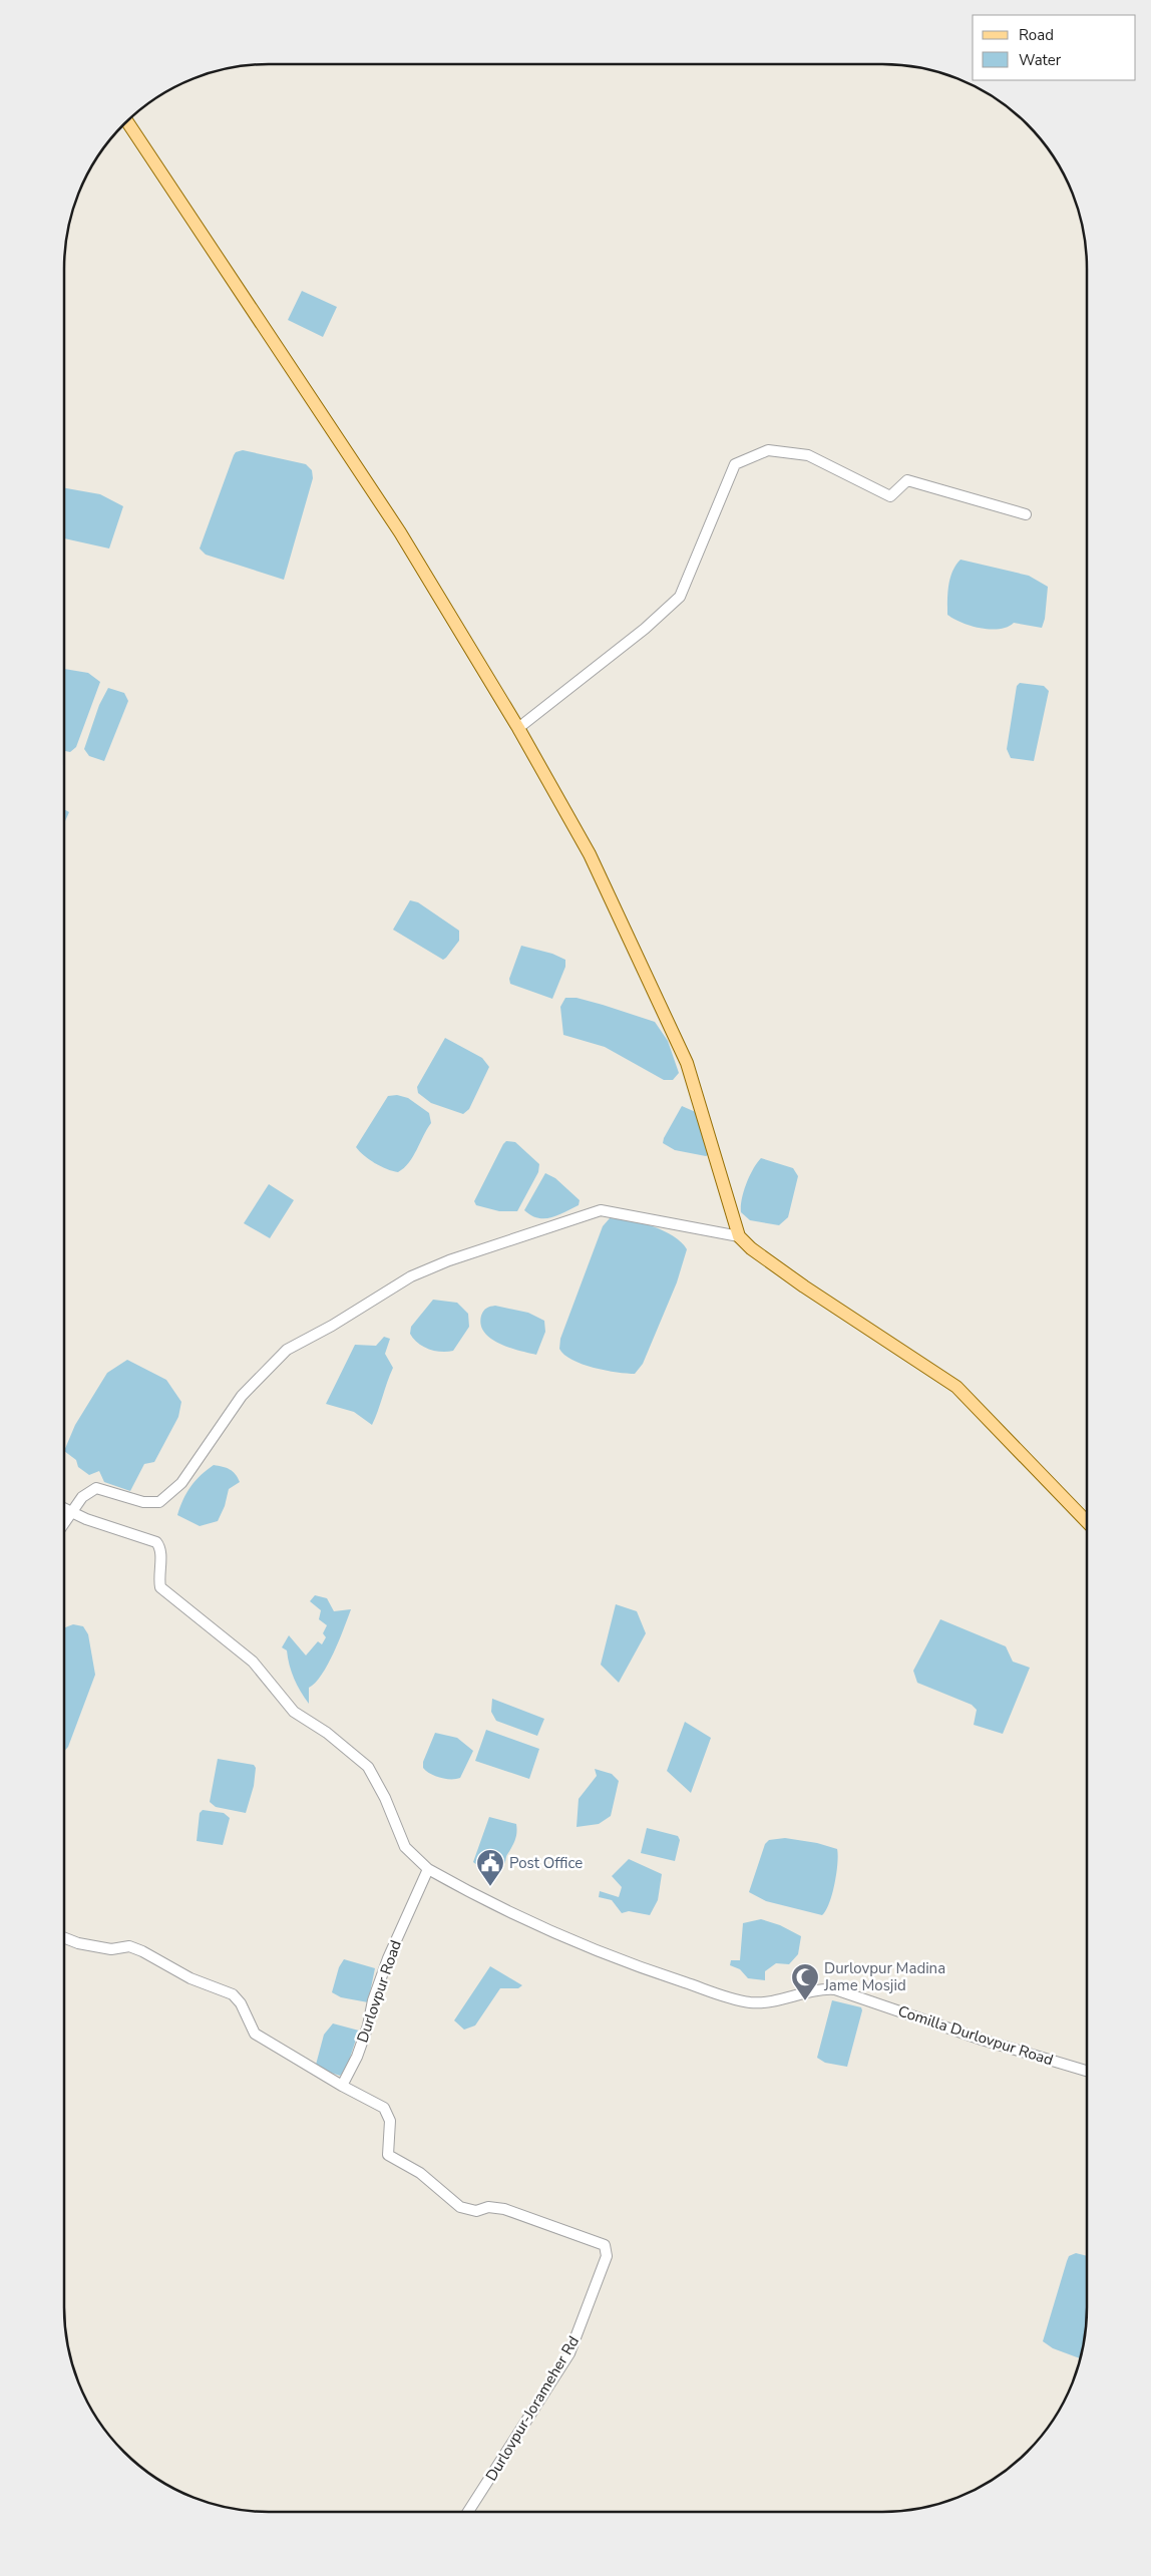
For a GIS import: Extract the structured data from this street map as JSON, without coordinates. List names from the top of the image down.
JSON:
{
  "streets": {
    "street": ["Durlovpur Road", "Comilla Durlovpur Road", "Durlovpur-Jorameher Rd"]
  },
  "crossings": [
    ["Durlovpur Road", "Comilla Durlovpur Road"],
    ["Durlovpur Road", "Durlovpur-Jorameher Rd"]
  ],
  "places": {
    "public building": ["Post Office"],
    "mosque": ["Durlovpur Madina Jame Mosjid"]
  },
  "legend": ["Road", "Water"]
}
